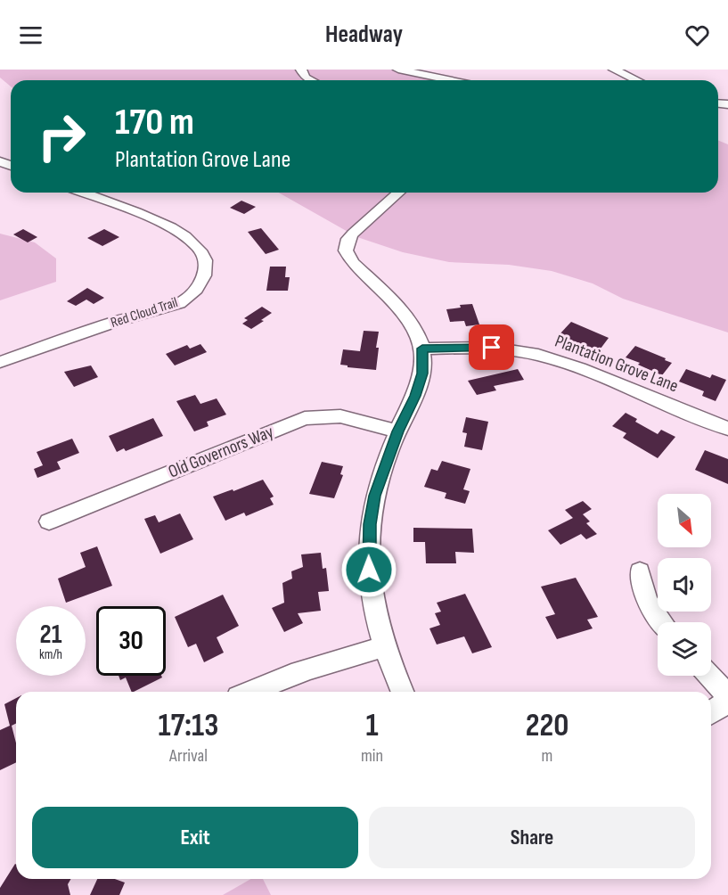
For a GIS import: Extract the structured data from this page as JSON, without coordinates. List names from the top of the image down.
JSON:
{
  "streets": {
    "street": ["Red Cloud Trail", "Plantation Grove Lane", "Old Governors Way"]
  },
  "north": "bottom right",
  "page": {
    "header": "Headway",
    "turn": ["170 m", "Plantation Grove Lane"],
    "speed": "21 km/h",
    "limit": "30",
    "eta": [
      "17:13",
      "Arrival",
      "1",
      "min",
      "220",
      "m"
    ],
    "buttons": ["Exit", "Share"]
  }
}
